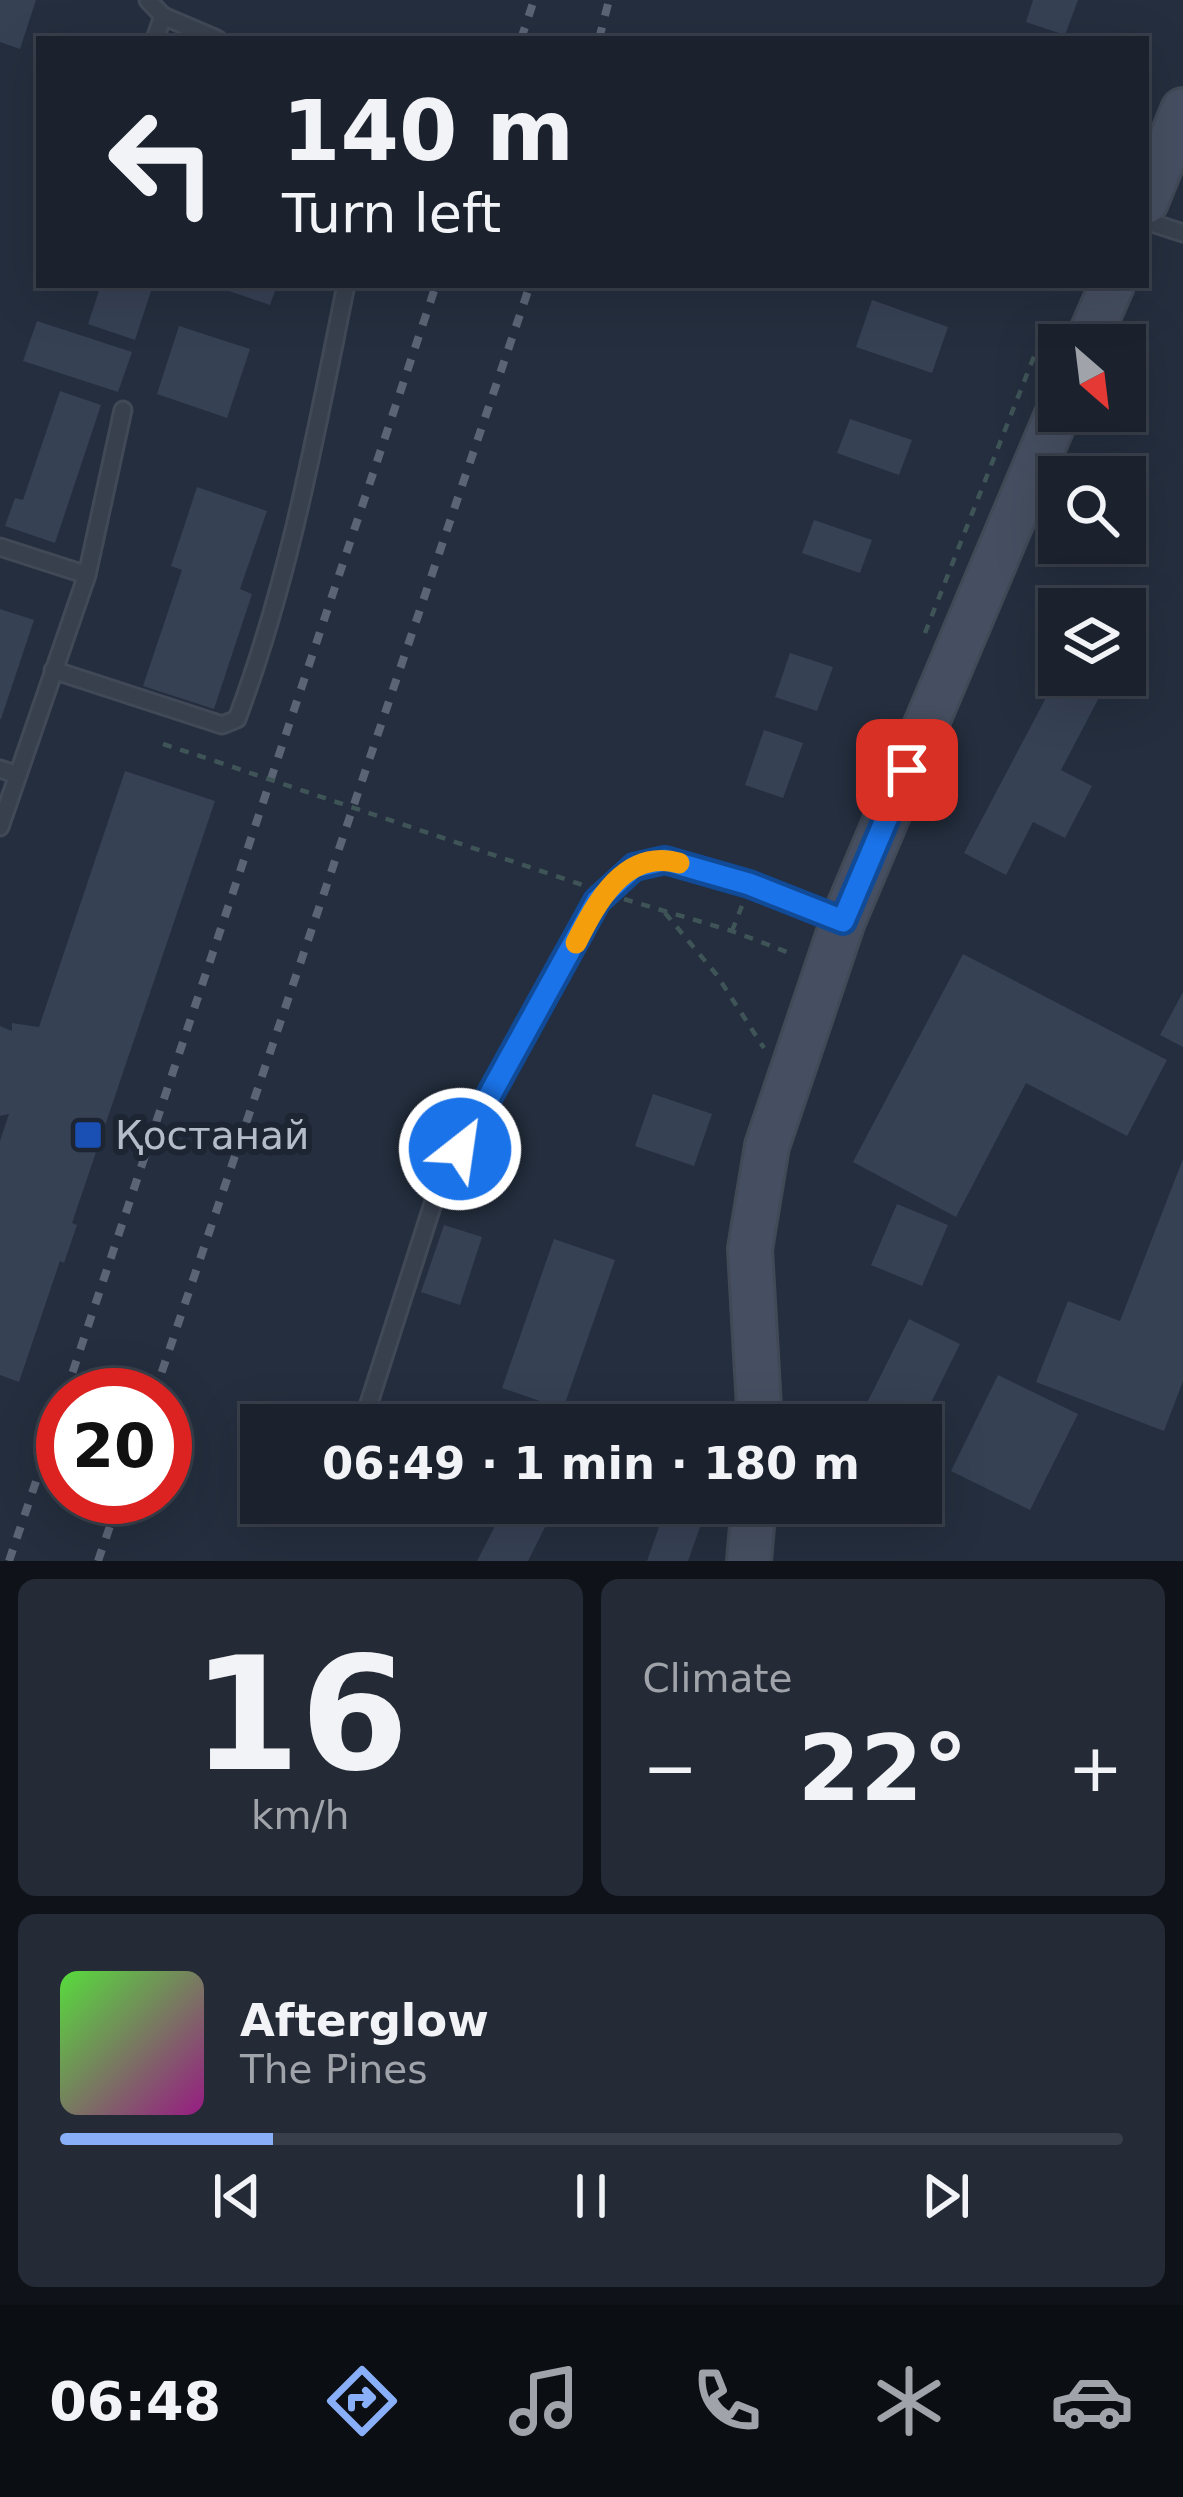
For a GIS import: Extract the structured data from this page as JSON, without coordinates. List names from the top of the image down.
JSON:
{
  "places": {
    "transit": ["Қостанай"]
  },
  "north": "bottom right",
  "page": {
    "turn": ["140 m", "Turn left"],
    "limit": "20",
    "trip": "06:49 · 1 min · 180 m",
    "tile": [
      ["16", "km/h"],
      "Climate"
    ],
    "heat": ["−", "22°", "+"],
    "song": ["Afterglow", "The Pines"],
    "tabs": "06:48"
  }
}
